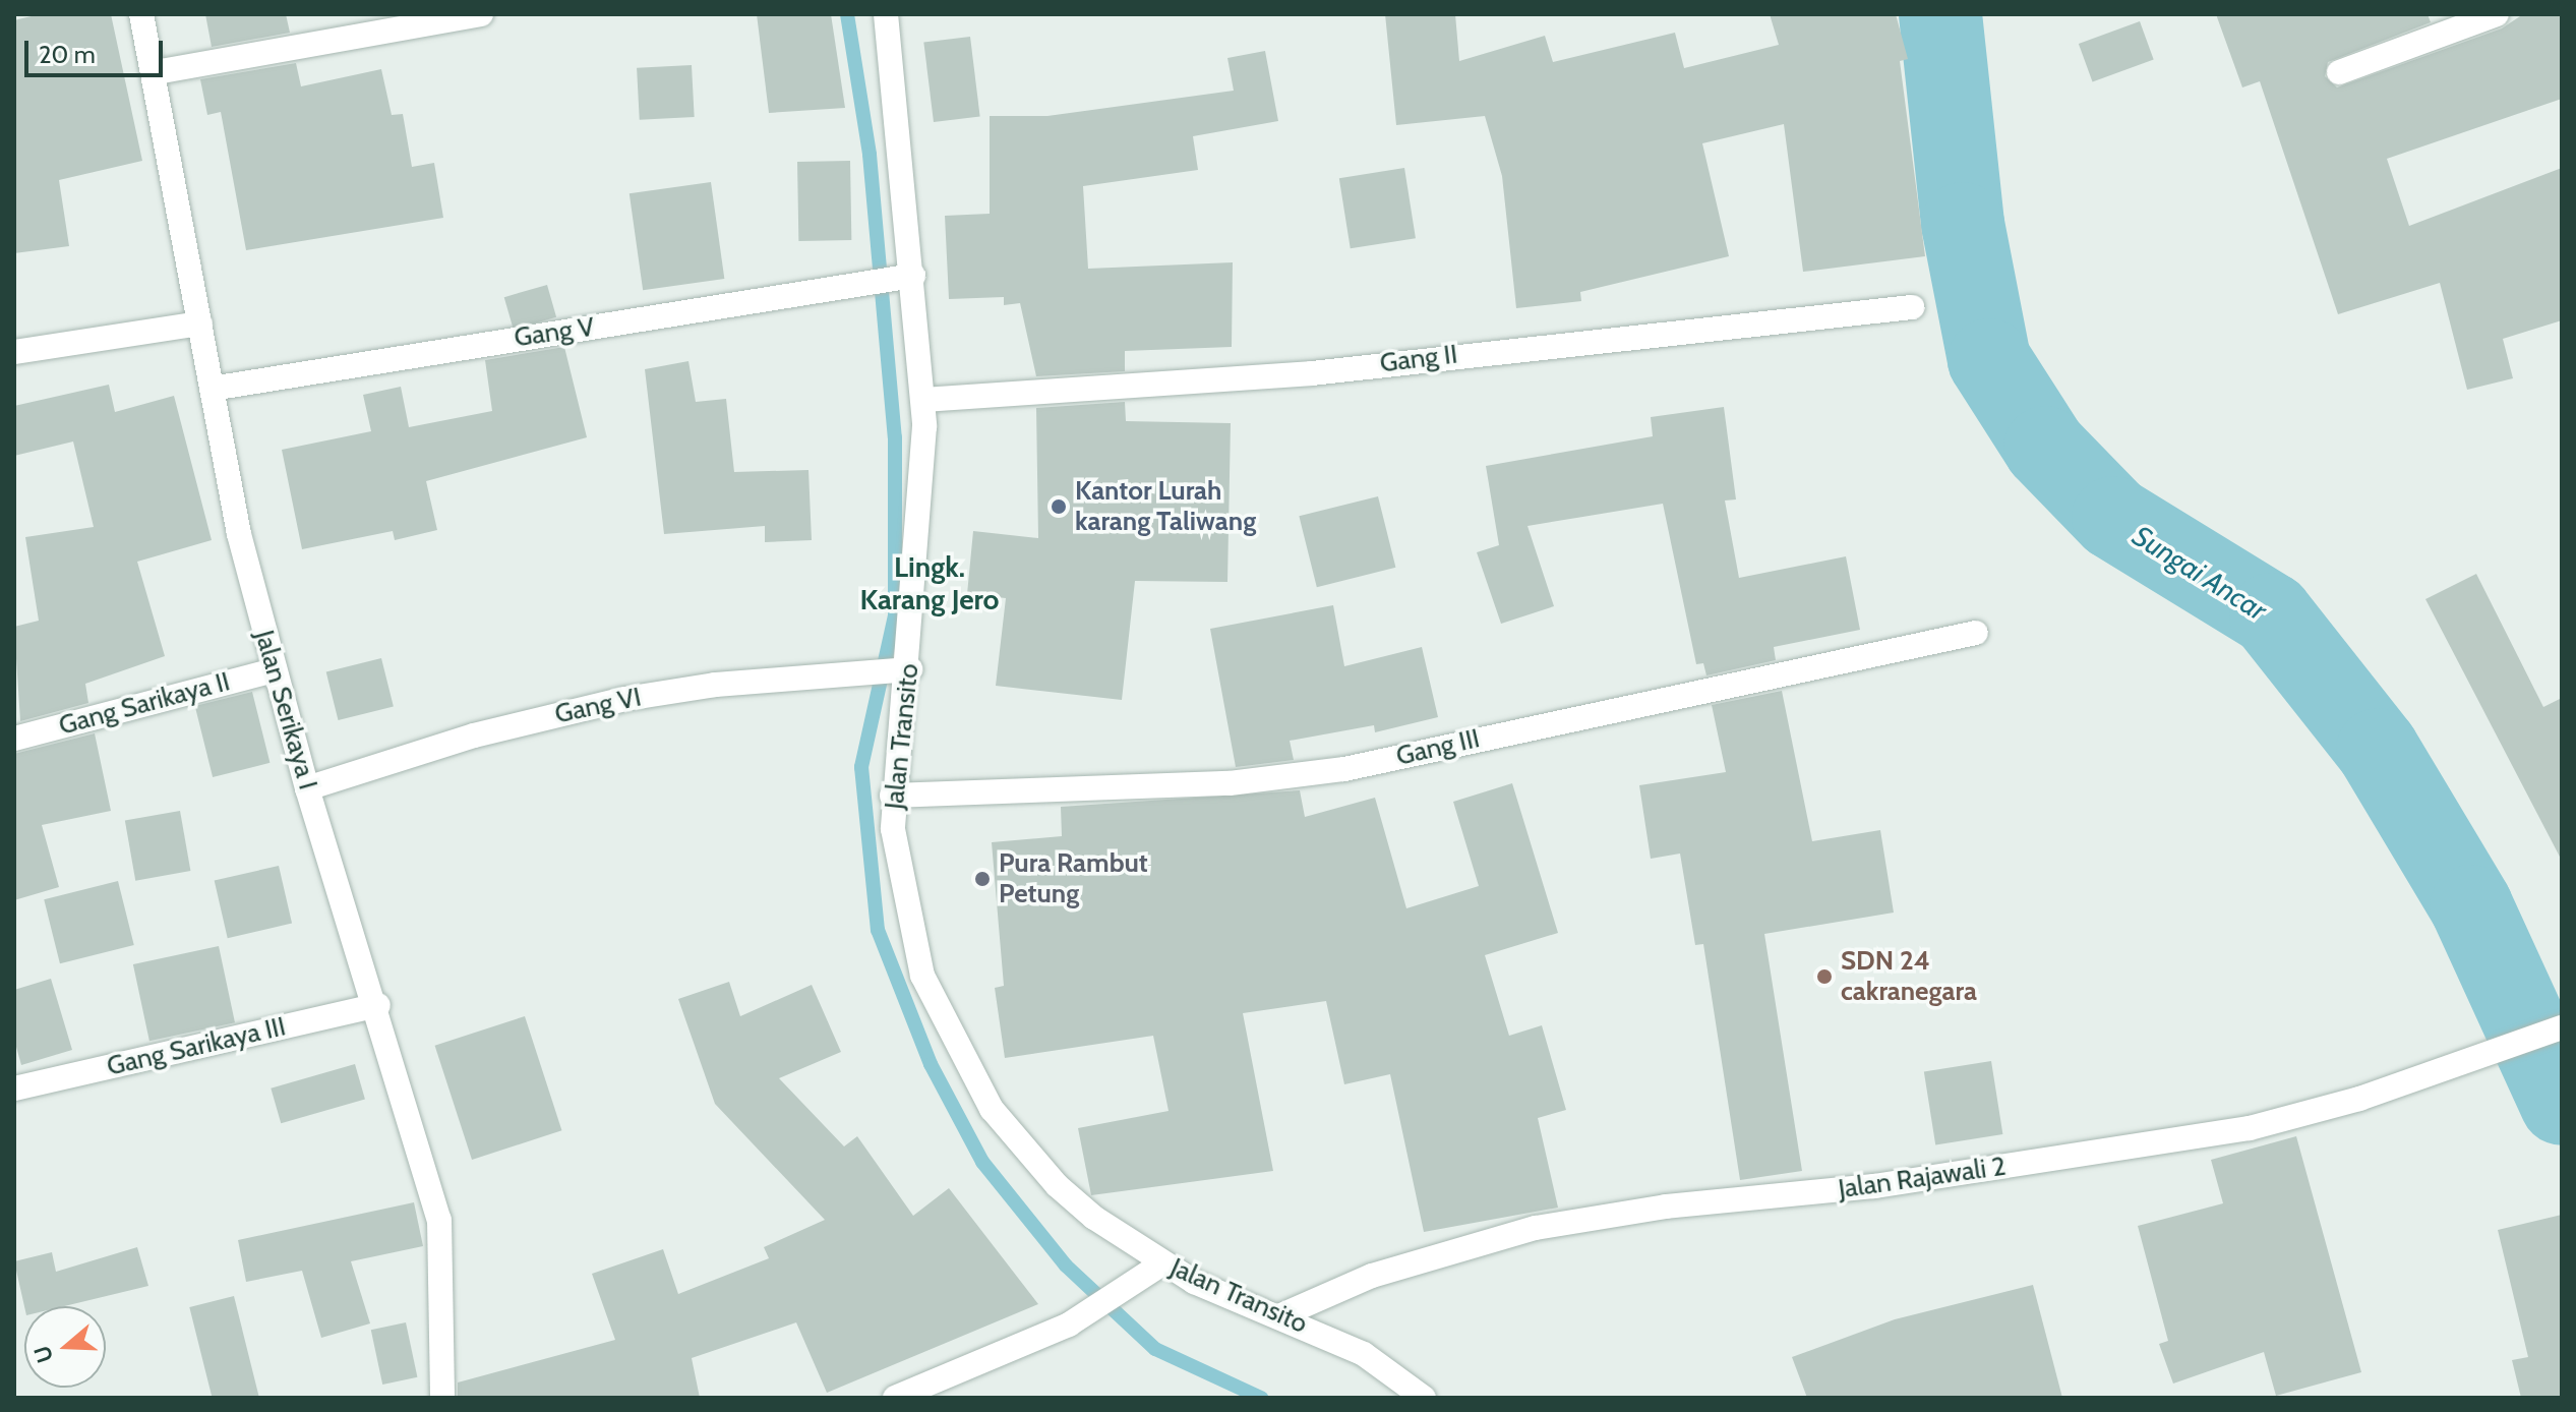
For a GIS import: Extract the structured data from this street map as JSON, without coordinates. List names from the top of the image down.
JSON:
{
  "streets": {
    "street": [
      "Gang V",
      "Gang II",
      "Gang Sarikaya II",
      "Gang VI",
      "Jalan Serikaya I",
      "Jalan Transito",
      "Gang III",
      "Gang Sarikaya III",
      "Jalan Rajawali 2"
    ]
  },
  "crossings": [
    ["Gang V", "Jalan Serikaya I"],
    ["Gang V", "Jalan Transito"],
    ["Gang II", "Jalan Transito"],
    ["Gang Sarikaya II", "Jalan Serikaya I"],
    ["Gang VI", "Jalan Serikaya I"],
    ["Gang VI", "Jalan Transito"],
    ["Jalan Serikaya I", "Gang Sarikaya III"],
    ["Jalan Transito", "Gang III"],
    ["Jalan Transito", "Jalan Rajawali 2"]
  ],
  "districts": ["Lingk. Karang Jero"],
  "water": ["Sungai Ancar"],
  "places": ["Kantor Lurah karang Taliwang", "Pura Rambut Petung", "SDN 24 cakranegara"],
  "scale_bar": "20 m",
  "north": "left"
}
